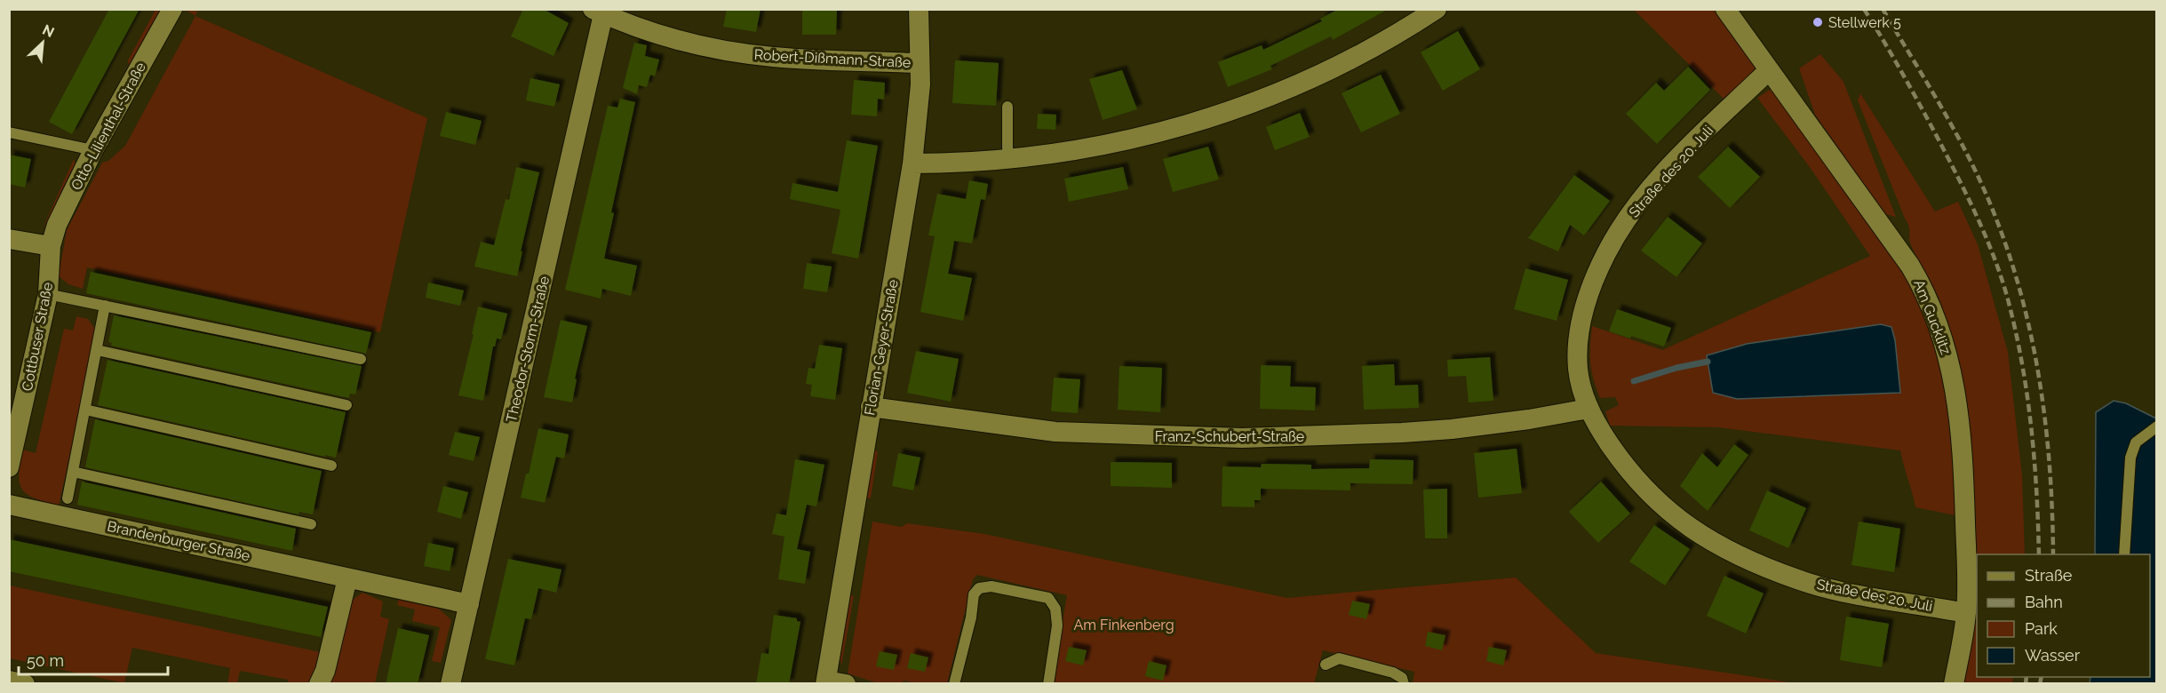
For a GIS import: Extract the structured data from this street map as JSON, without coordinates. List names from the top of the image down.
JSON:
{
  "streets": {
    "street": [
      "Robert-Dißmann-Straße",
      "Otto-Lilienthal-Straße",
      "Straße des 20. Juli",
      "Am Gucklitz",
      "Cottbuser Straße",
      "Florian-Geyer-Straße",
      "Theodor-Storm-Straße",
      "Franz-Schubert-Straße",
      "Brandenburger Straße"
    ]
  },
  "crossings": [
    ["Robert-Dißmann-Straße", "Florian-Geyer-Straße"],
    ["Robert-Dißmann-Straße", "Theodor-Storm-Straße"],
    ["Otto-Lilienthal-Straße", "Cottbuser Straße"],
    ["Straße des 20. Juli", "Am Gucklitz"],
    ["Straße des 20. Juli", "Franz-Schubert-Straße"],
    ["Florian-Geyer-Straße", "Franz-Schubert-Straße"],
    ["Theodor-Storm-Straße", "Brandenburger Straße"]
  ],
  "parks": ["Am Finkenberg"],
  "places": ["Stellwerk 5"],
  "legend": [
    "Straße",
    "Bahn",
    "Park",
    "Wasser"
  ],
  "scale_bar": "50 m",
  "north": "top right"
}
